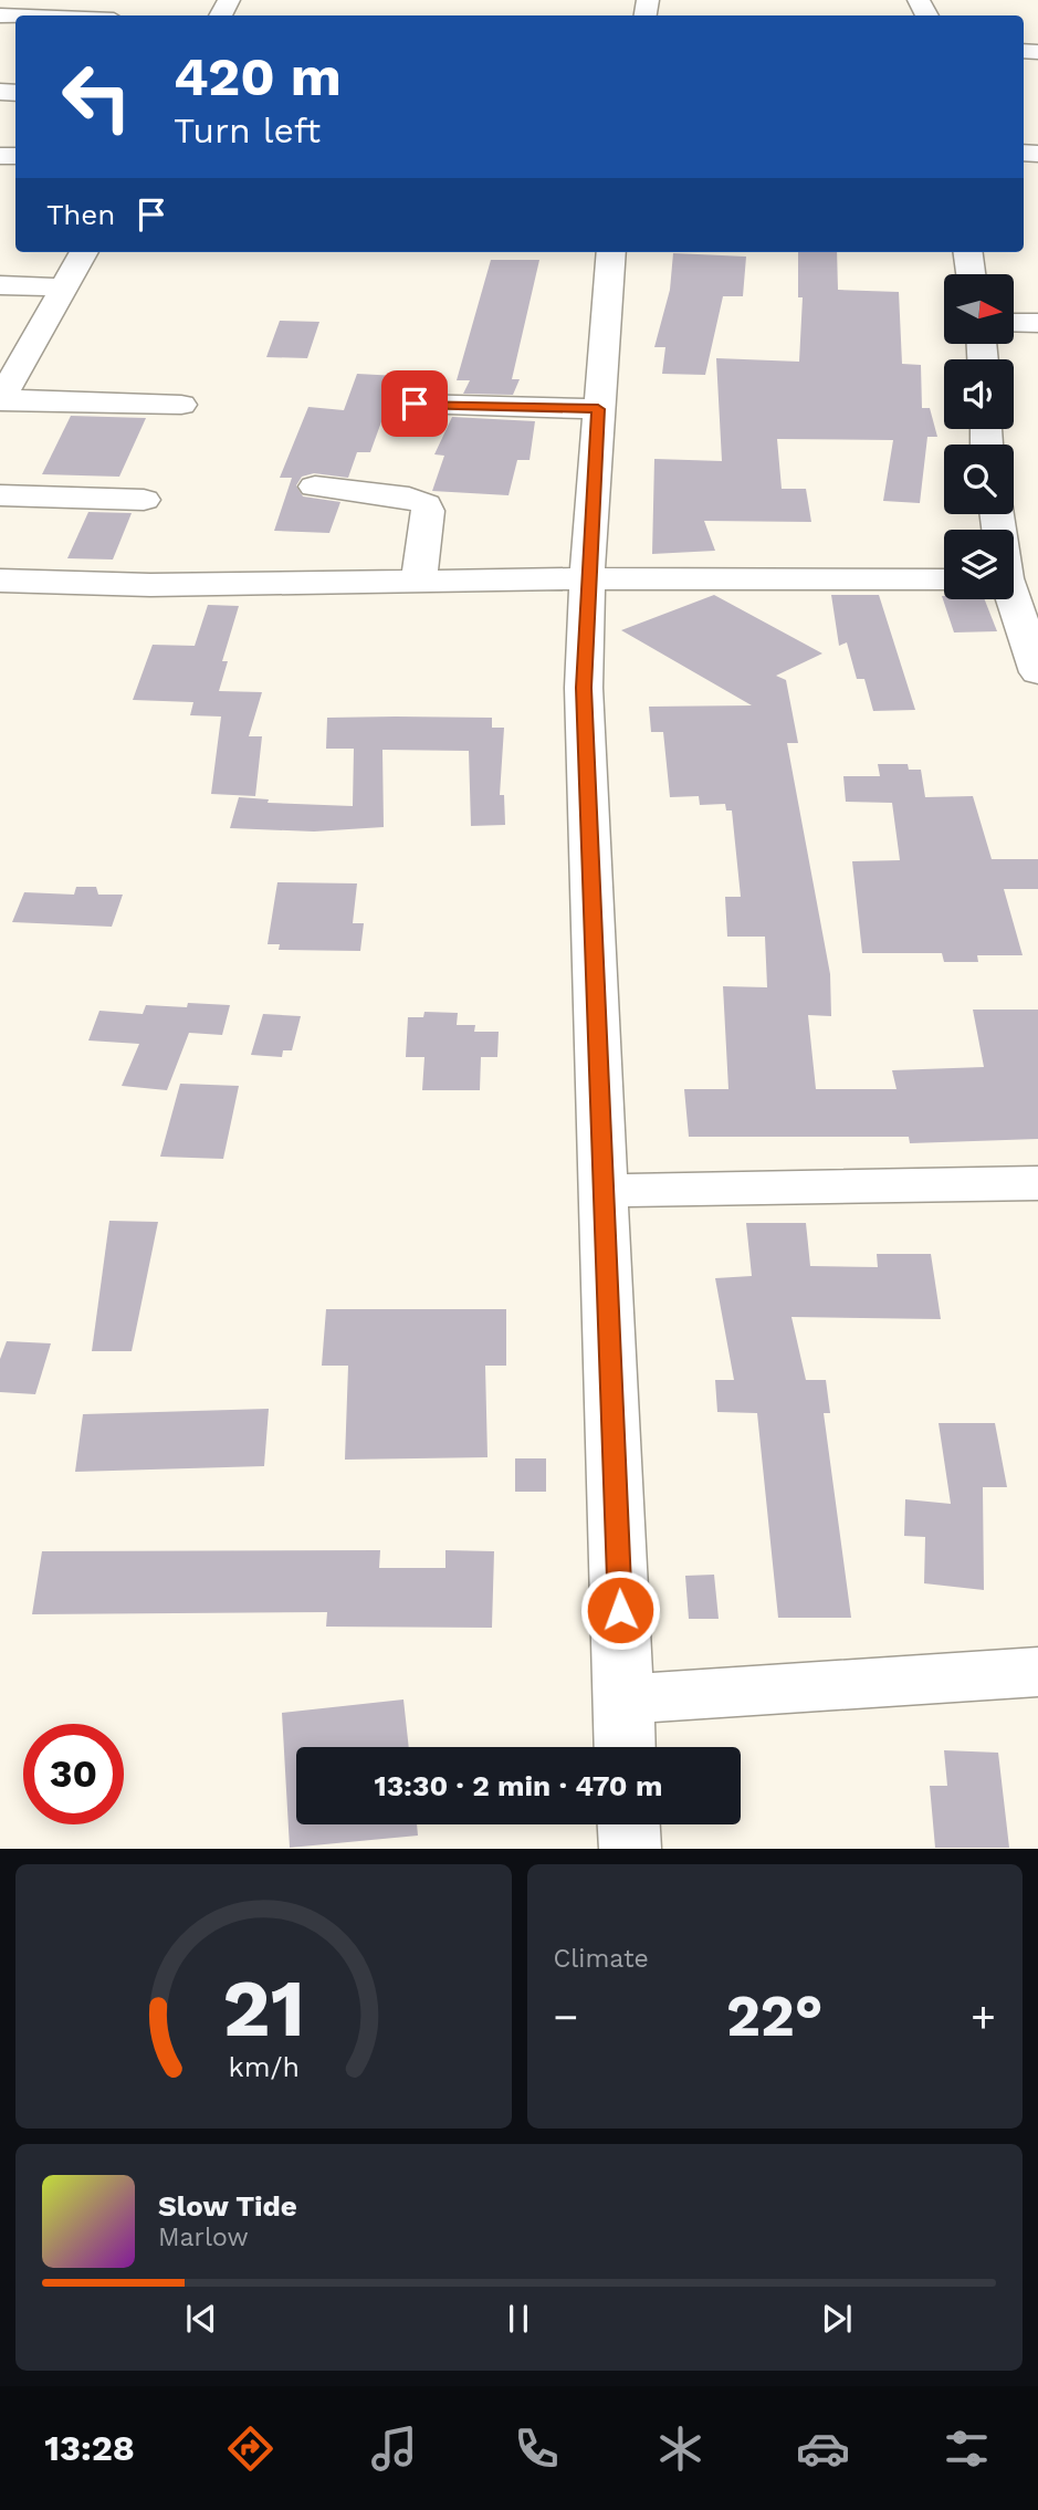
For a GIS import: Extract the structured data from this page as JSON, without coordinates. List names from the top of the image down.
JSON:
{
  "north": "right",
  "page": {
    "turn": ["420 m", "Turn left"],
    "then": "Then",
    "limit": "30",
    "trip": "13:30 · 2 min · 470 m",
    "tile": "Climate",
    "heat": ["−", "22°", "+"],
    "song": ["Slow Tide", "Marlow"],
    "tabs": "13:28",
    "gauge": ["21", "km/h"]
  }
}
